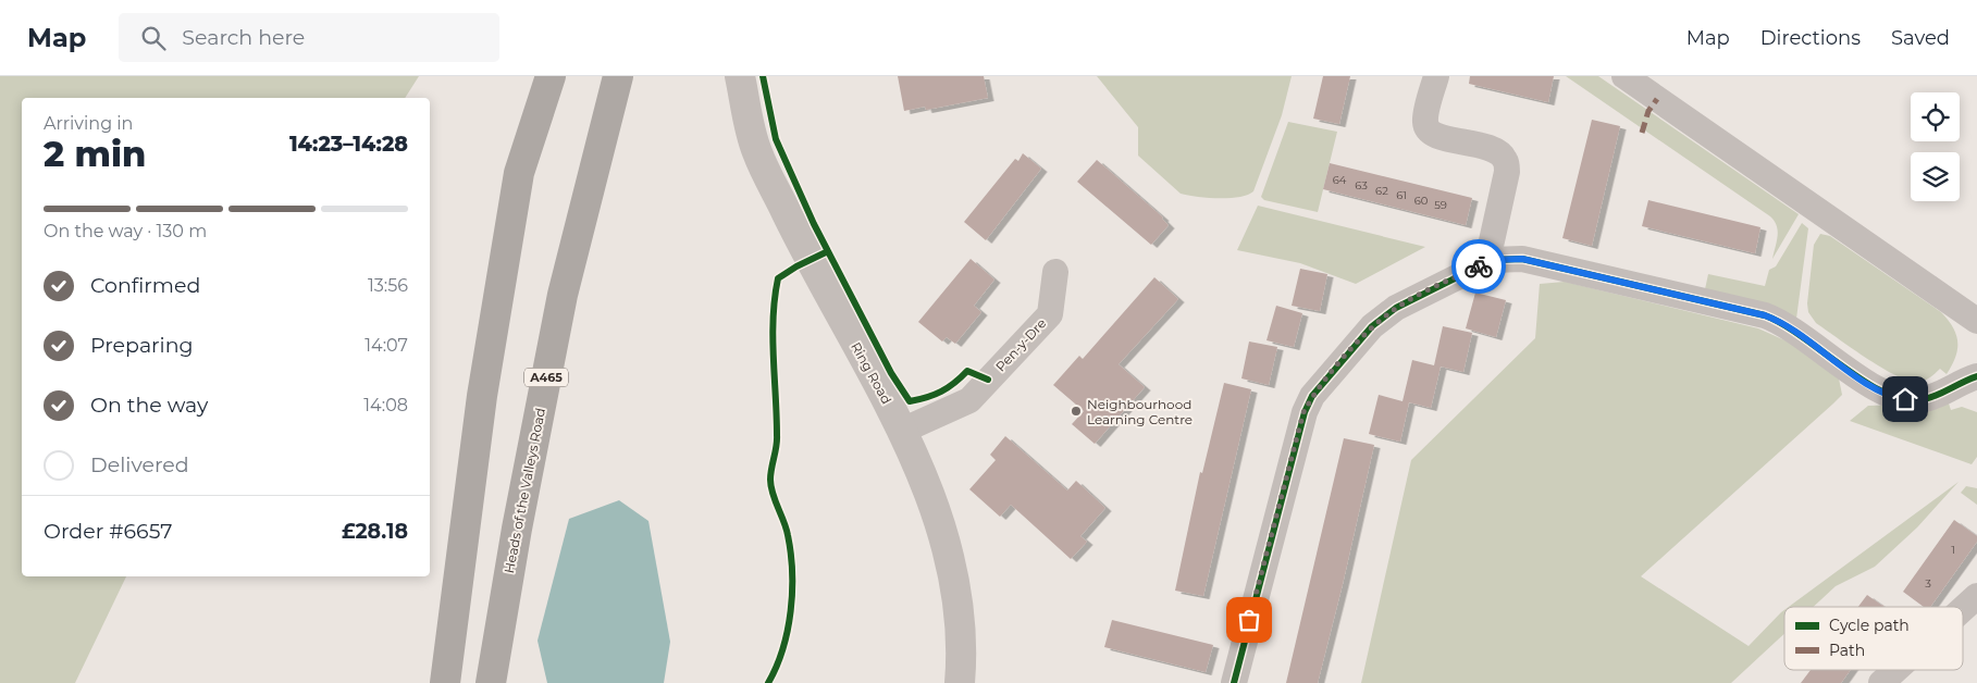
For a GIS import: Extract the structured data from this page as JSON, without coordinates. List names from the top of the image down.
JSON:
{
  "streets": {
    "highway": ["A465", "Heads of the Valleys Road"],
    "street": ["Pen-y-Dre", "Ring Road"]
  },
  "crossings": [
    ["Pen-y-Dre", "Ring Road"]
  ],
  "places": ["Neighbourhood Learning Centre"],
  "house_numbers": [
    "64",
    "63",
    "62",
    "61",
    "60",
    "59",
    "1",
    "3"
  ],
  "legend": ["Cycle path", "Path"],
  "page": {
    "header": "Map",
    "search": "Search here",
    "nav": ["Map", "Directions", "Saved"],
    "heading": ["2 min", "Arriving in", "14:23–14:28"],
    "panel": ["Order #6657", "£28.18"],
    "bar": "On the way · 130 m",
    "list": [
      ["Confirmed", "13:56"],
      ["Preparing", "14:07"],
      ["On the way", "14:08"],
      "Delivered"
    ]
  }
}
